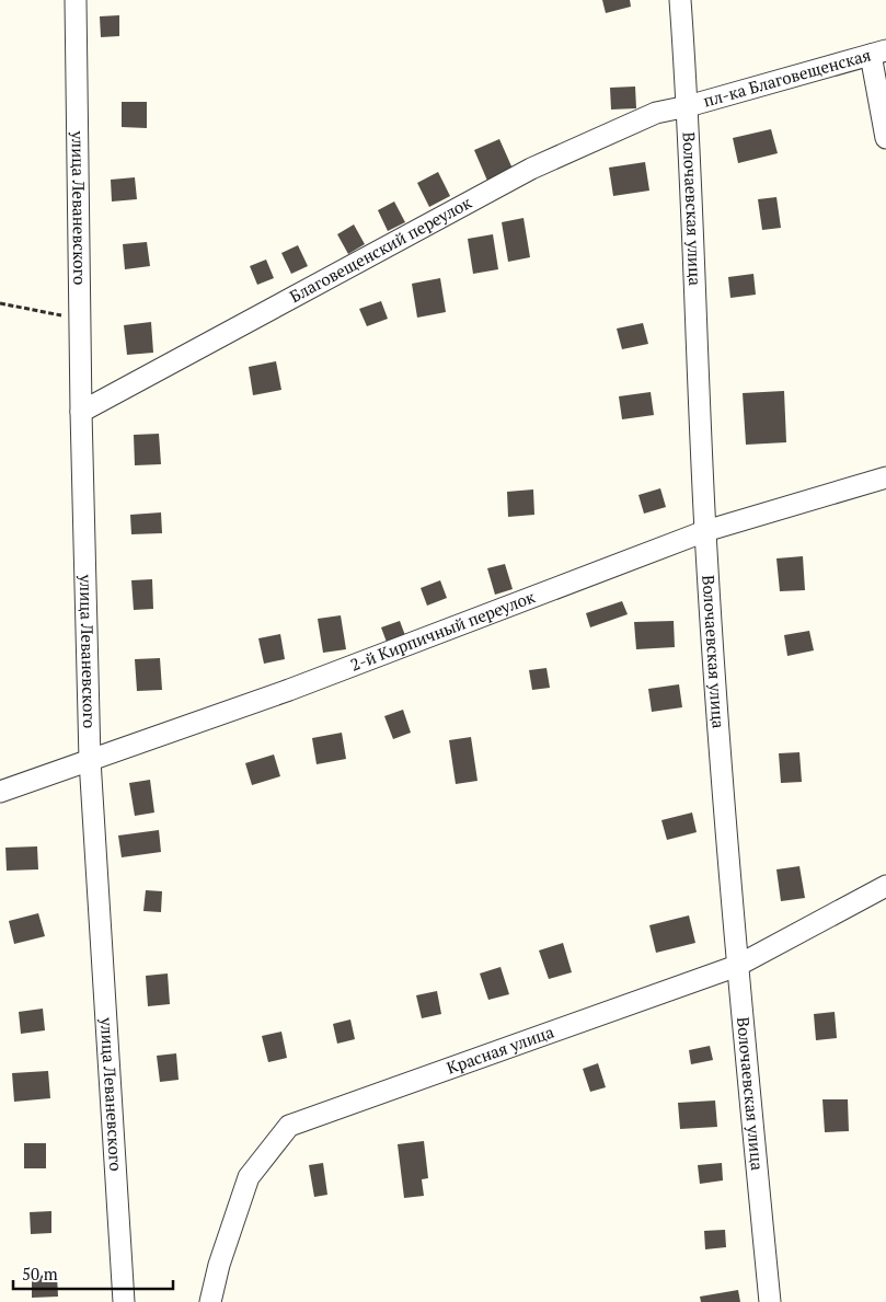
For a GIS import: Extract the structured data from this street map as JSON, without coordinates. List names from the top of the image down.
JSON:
{
  "streets": {
    "street": [
      "пл-ка Благовещенская",
      "улица Леваневского",
      "Волочаевская улица",
      "Благовещенский переулок",
      "2-й Кирпичный переулок",
      "Красная улица"
    ]
  },
  "crossings": [
    ["пл-ка Благовещенская", "Волочаевская улица"],
    ["пл-ка Благовещенская", "Благовещенский переулок"],
    ["улица Леваневского", "Благовещенский переулок"],
    ["улица Леваневского", "2-й Кирпичный переулок"],
    ["Волочаевская улица", "Благовещенский переулок"],
    ["Волочаевская улица", "2-й Кирпичный переулок"],
    ["Волочаевская улица", "Красная улица"]
  ],
  "scale_bar": "50 m"
}
